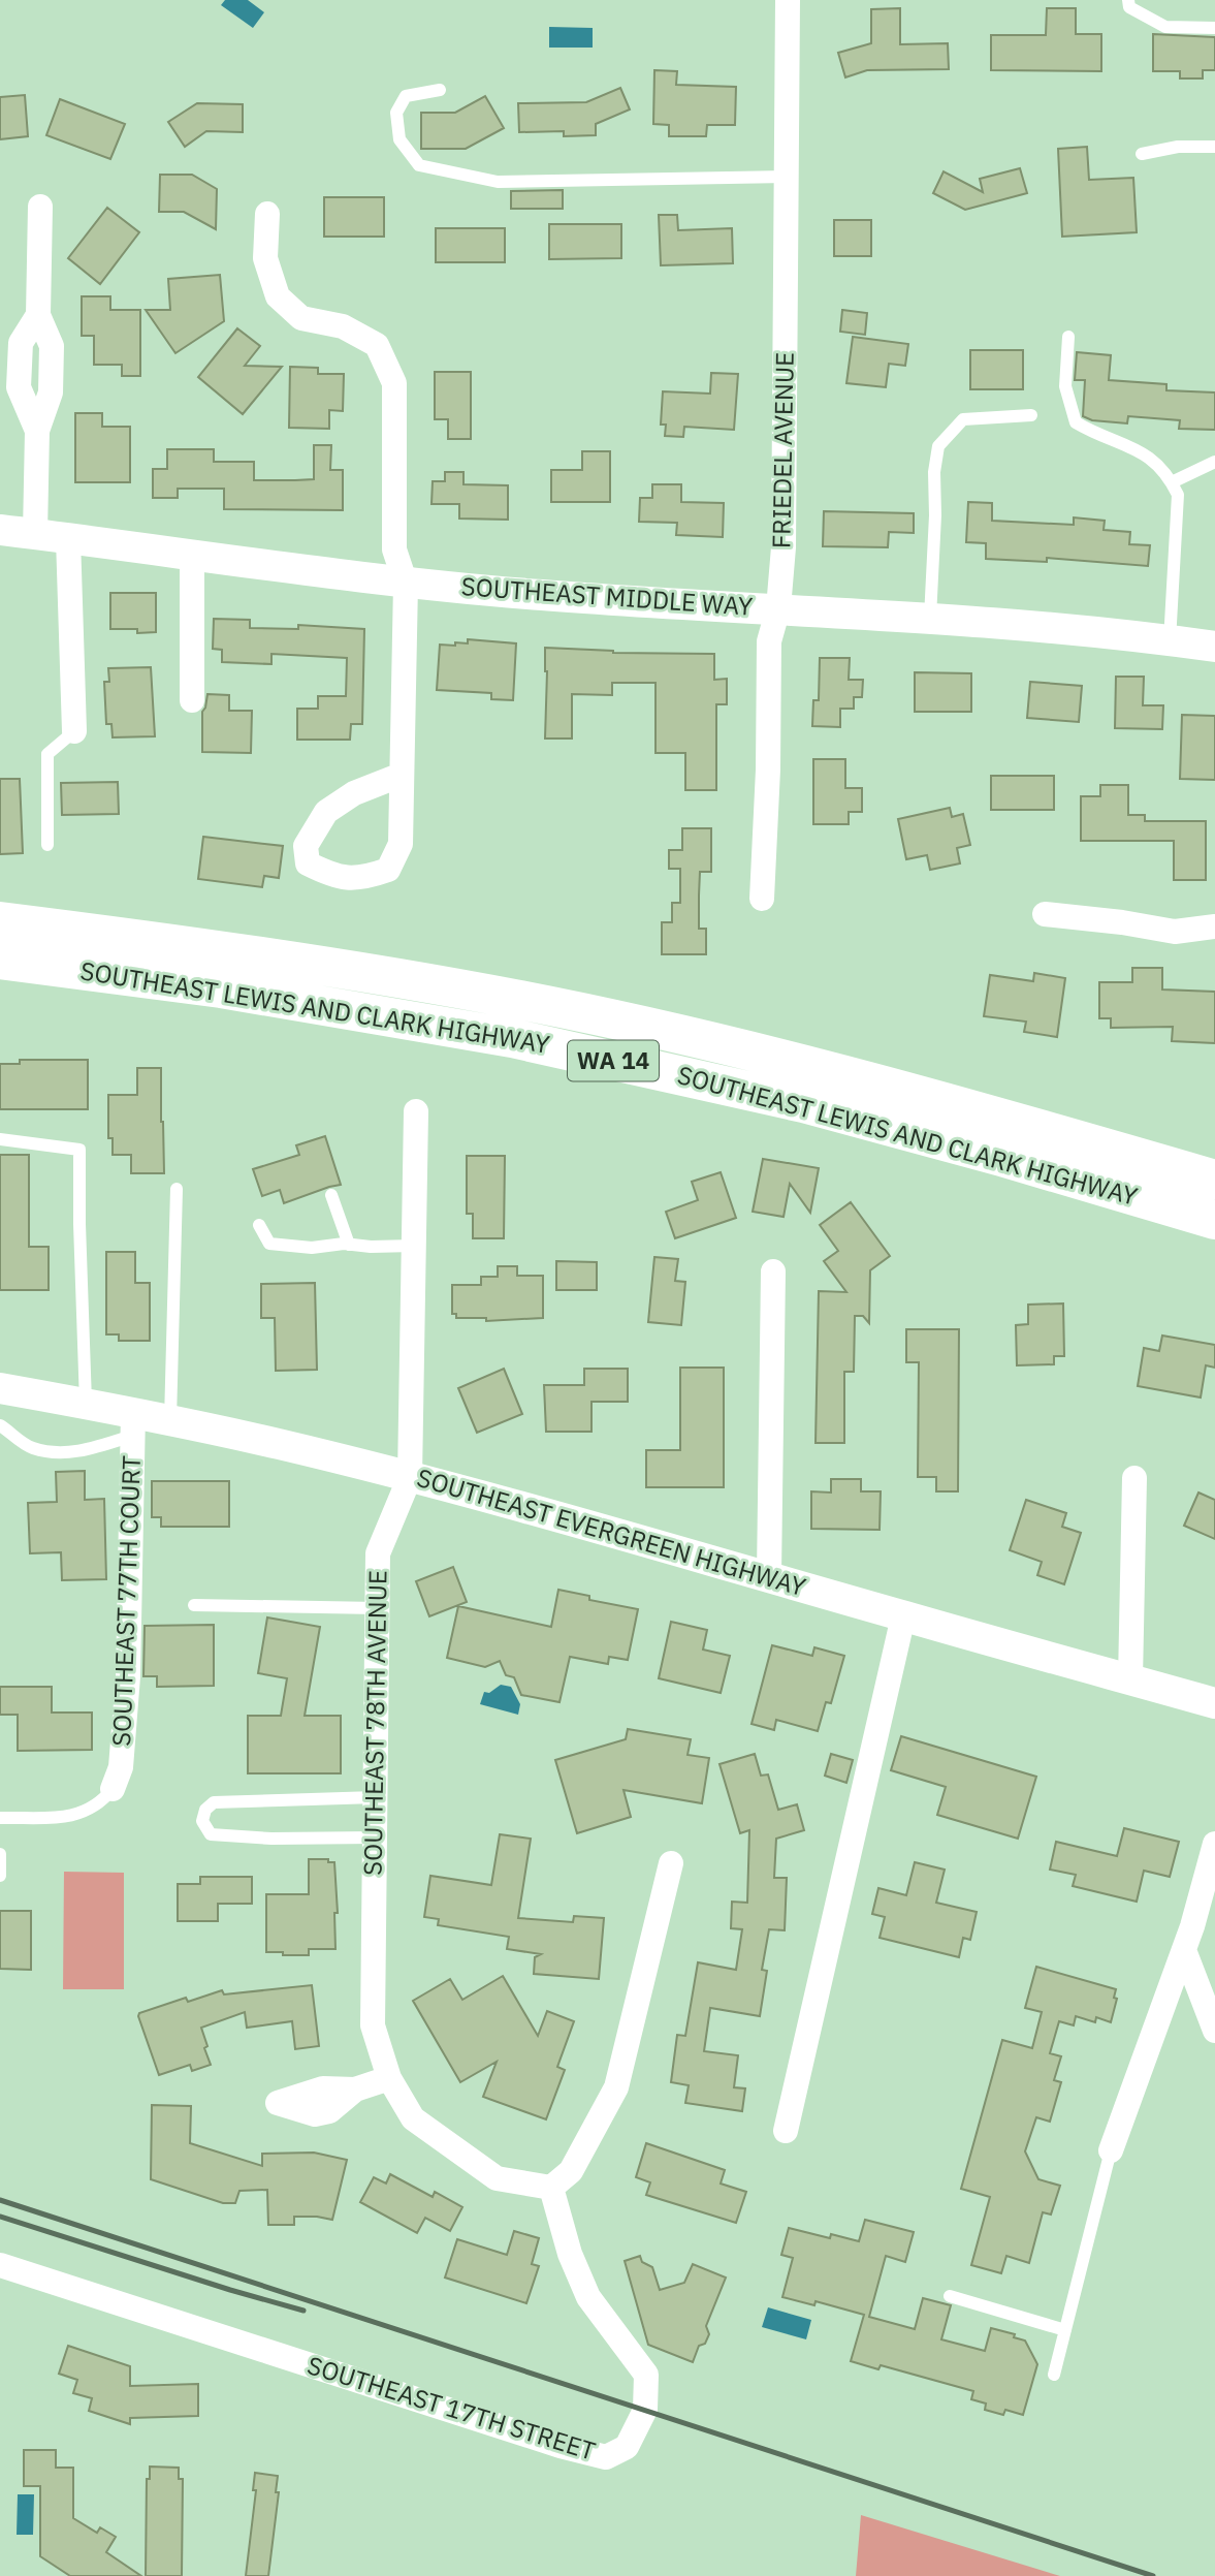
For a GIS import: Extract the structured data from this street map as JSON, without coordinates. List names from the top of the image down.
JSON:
{
  "streets": {
    "highway": ["SOUTHEAST LEWIS AND CLARK HIGHWAY", "WA 14"],
    "street": [
      "FRIEDEL AVENUE",
      "SOUTHEAST MIDDLE WAY",
      "SOUTHEAST EVERGREEN HIGHWAY",
      "SOUTHEAST 77TH COURT",
      "SOUTHEAST 78TH AVENUE",
      "SOUTHEAST 17TH STREET"
    ]
  },
  "crossings": [
    ["FRIEDEL AVENUE", "SOUTHEAST MIDDLE WAY"],
    ["SOUTHEAST EVERGREEN HIGHWAY", "SOUTHEAST 77TH COURT"],
    ["SOUTHEAST EVERGREEN HIGHWAY", "SOUTHEAST 78TH AVENUE"],
    ["SOUTHEAST 78TH AVENUE", "SOUTHEAST 17TH STREET"]
  ]
}
